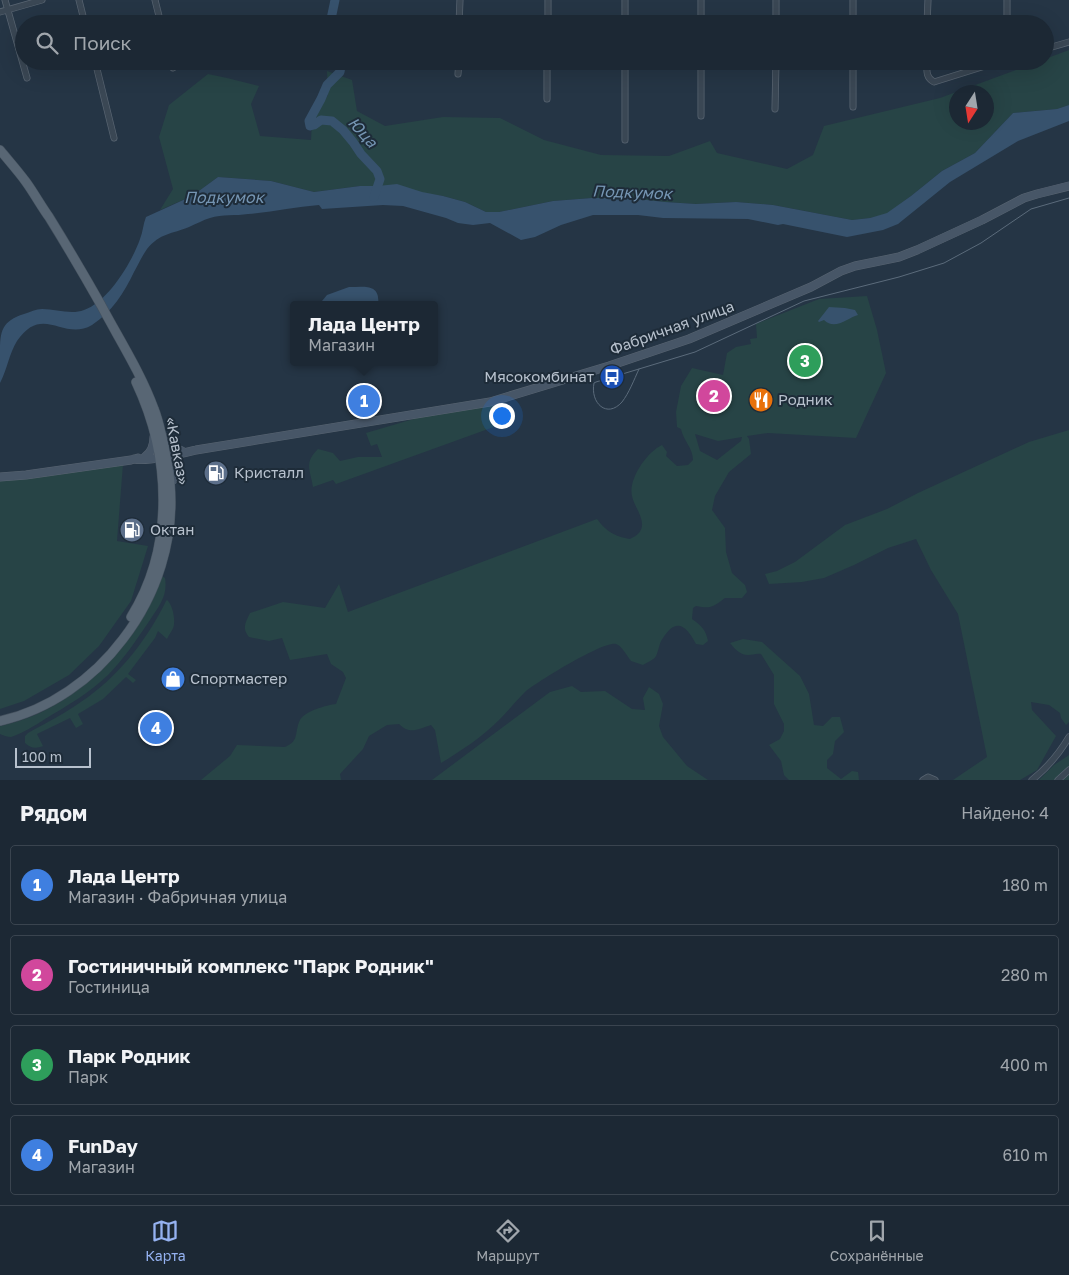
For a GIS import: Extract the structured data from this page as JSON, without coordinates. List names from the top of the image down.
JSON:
{
  "streets": {
    "main road": ["Фабричная улица", "«Кавказ»"]
  },
  "crossings": [
    ["Фабричная улица", "«Кавказ»"]
  ],
  "water": ["Юца", "Подкумок"],
  "places": {
    "bus stop": ["Мясокомбинат"],
    "restaurant": ["Родник"],
    "fuel station": ["Кристалл", "Октан"],
    "shop": ["Спортмастер"]
  },
  "scale_bar": "100 m",
  "north": "bottom",
  "page": {
    "search": "Поиск",
    "popup": ["Лада Центр", "Магазин"],
    "pins": [
      "3",
      "2",
      "1",
      "4"
    ],
    "scale": "100 m",
    "heading": ["Рядом", "Найдено: 4"],
    "list": [
      {
        "mark": "1",
        "name": "Лада Центр",
        "note": "Магазин · Фабричная улица",
        "value": "180 m"
      },
      {
        "mark": "2",
        "name": "Гостиничный комплекс \"Парк Родник\"",
        "note": "Гостиница",
        "value": "280 m"
      },
      {
        "mark": "3",
        "name": "Парк Родник",
        "note": "Парк",
        "value": "400 m"
      },
      {
        "mark": "4",
        "name": "FunDay",
        "note": "Магазин",
        "value": "610 m"
      }
    ],
    "nav": ["Карта", "Маршрут", "Сохранённые"]
  }
}
